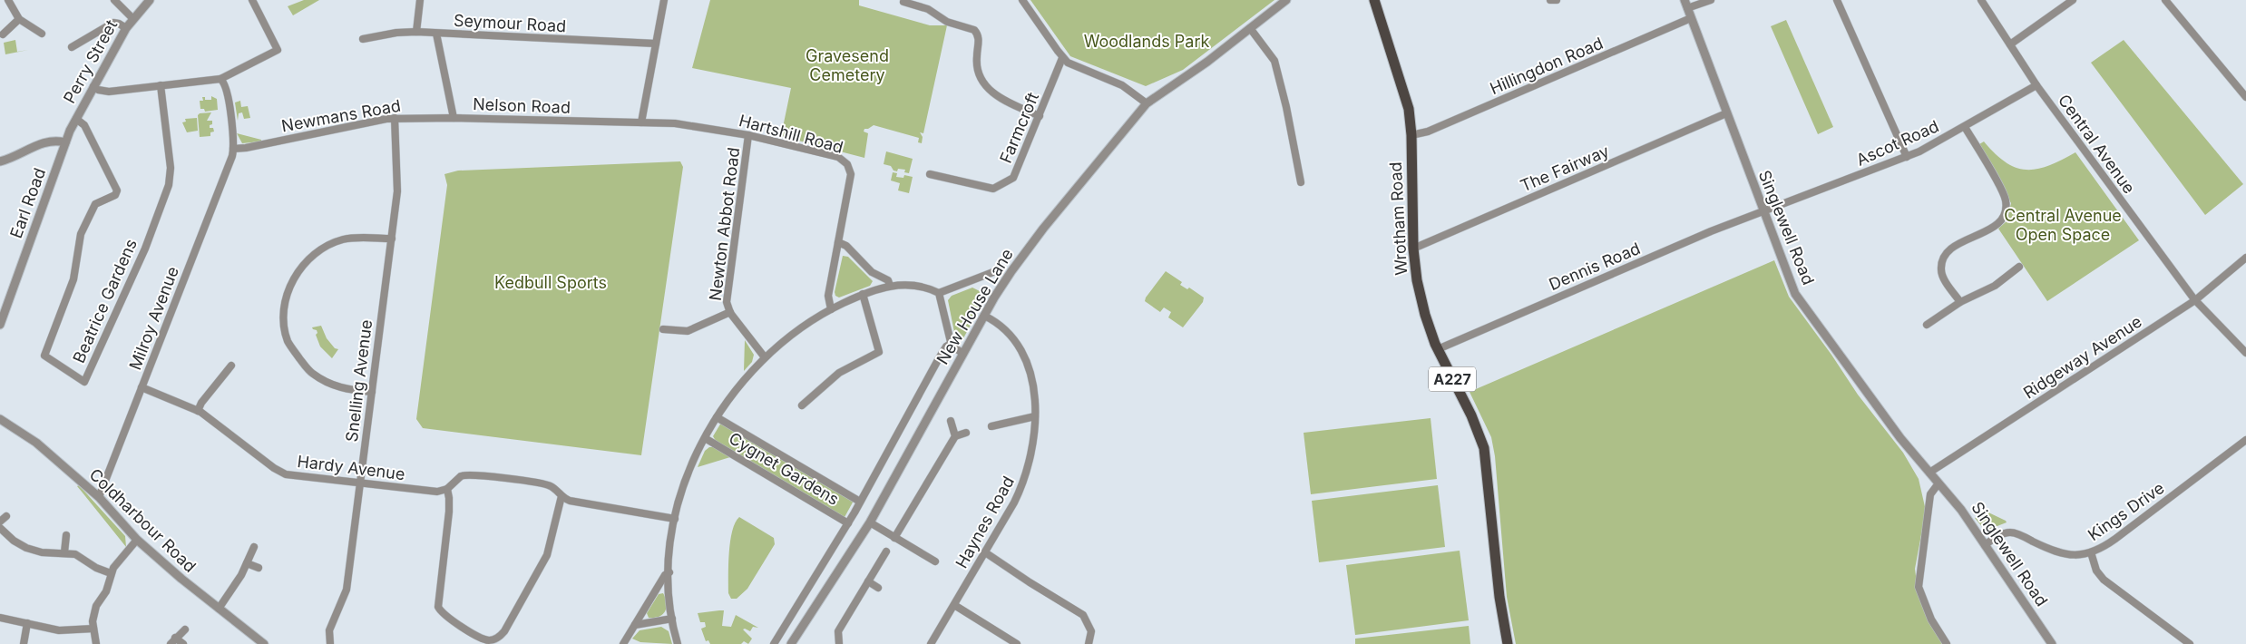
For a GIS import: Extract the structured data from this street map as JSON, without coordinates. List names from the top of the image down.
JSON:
{
  "streets": {
    "main road": ["Wrotham Road", "A227"],
    "street": [
      "Seymour Road",
      "Perry Street",
      "Hillingdon Road",
      "Nelson Road",
      "Newmans Road",
      "Farmcroft",
      "Hartshill Road",
      "Ascot Road",
      "Central Avenue",
      "The Fairway",
      "Earl Road",
      "Newton Abbot Road",
      "Singlewell Road",
      "Dennis Road",
      "Beatrice Gardens",
      "New House Lane",
      "Milroy Avenue",
      "Ridgeway Avenue",
      "Snelling Avenue",
      "Hardy Avenue",
      "Cygnet Gardens",
      "Kings Drive",
      "Coldharbour Road",
      "Haynes Road"
    ]
  },
  "crossings": [
    ["Seymour Road", "Nelson Road"],
    ["Perry Street", "Earl Road"],
    ["Perry Street", "Beatrice Gardens"],
    ["Hillingdon Road", "Wrotham Road"],
    ["Hillingdon Road", "Singlewell Road"],
    ["Nelson Road", "Newmans Road"],
    ["Nelson Road", "Hartshill Road"],
    ["Newmans Road", "Milroy Avenue"],
    ["Newmans Road", "Snelling Avenue"],
    ["Hartshill Road", "Newton Abbot Road"],
    ["Ascot Road", "Central Avenue"],
    ["Ascot Road", "Singlewell Road"],
    ["Ascot Road", "Dennis Road"],
    ["Central Avenue", "Ridgeway Avenue"],
    ["The Fairway", "Wrotham Road"],
    ["The Fairway", "Singlewell Road"],
    ["Wrotham Road", "Dennis Road"],
    ["Singlewell Road", "Dennis Road"],
    ["Singlewell Road", "Ridgeway Avenue"],
    ["Singlewell Road", "Kings Drive"],
    ["New House Lane", "Cygnet Gardens"],
    ["New House Lane", "Haynes Road"],
    ["Milroy Avenue", "Hardy Avenue"],
    ["Milroy Avenue", "Coldharbour Road"],
    ["Snelling Avenue", "Hardy Avenue"]
  ],
  "parks": [
    "Woodlands Park",
    "Gravesend Cemetery",
    "Central Avenue Open Space",
    "Kedbull Sports"
  ]
}
